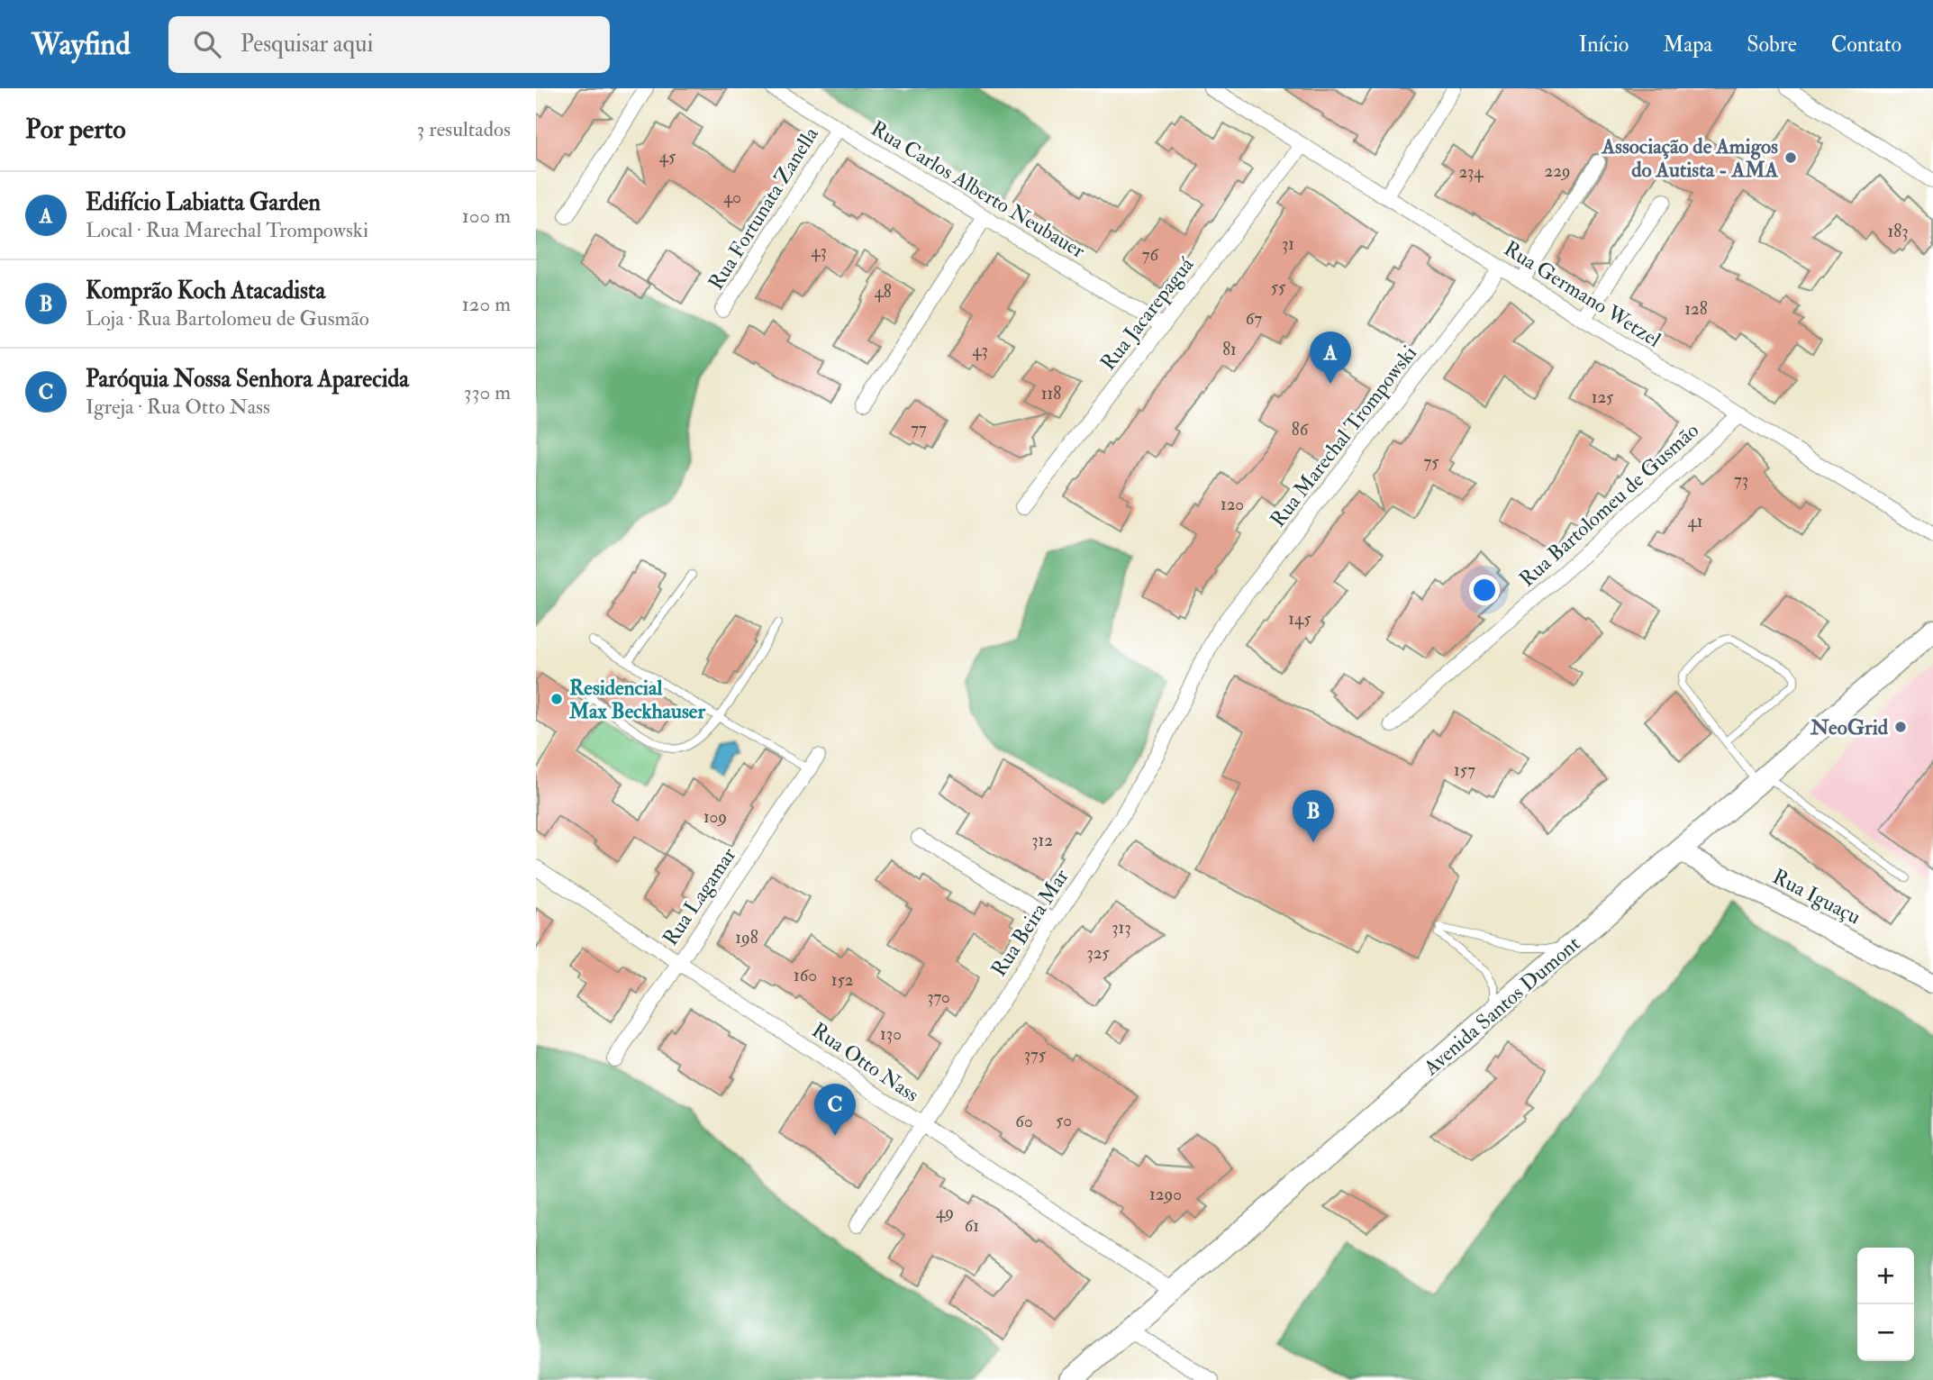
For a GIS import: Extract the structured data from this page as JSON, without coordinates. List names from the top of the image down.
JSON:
{
  "streets": {
    "main road": ["Avenida Santos Dumont"],
    "street": [
      "Rua Carlos Alberto Neubauer",
      "Rua Fortunata Zanella",
      "Rua Germano Wetzel",
      "Rua Jacarepaguá",
      "Rua Marechal Trompowski",
      "Rua Bartolomeu de Gusmão",
      "Rua Lagamar",
      "Rua Iguaçu",
      "Rua Beira Mar",
      "Rua Otto Nass"
    ]
  },
  "crossings": [
    ["Rua Carlos Alberto Neubauer", "Rua Fortunata Zanella"],
    ["Rua Carlos Alberto Neubauer", "Rua Jacarepaguá"],
    ["Rua Germano Wetzel", "Rua Jacarepaguá"],
    ["Rua Germano Wetzel", "Rua Marechal Trompowski"],
    ["Rua Germano Wetzel", "Rua Bartolomeu de Gusmão"],
    ["Rua Marechal Trompowski", "Rua Beira Mar"],
    ["Rua Lagamar", "Rua Otto Nass"],
    ["Rua Iguaçu", "Avenida Santos Dumont"],
    ["Rua Beira Mar", "Rua Otto Nass"],
    ["Avenida Santos Dumont", "Rua Otto Nass"]
  ],
  "places": ["Associação de Amigos do Autista - AMA", "Residencial Max Beckhauser", "NeoGrid"],
  "house_numbers": [
    "45",
    "229",
    "234",
    "40",
    "183",
    "31",
    "43",
    "76",
    "55",
    "48",
    "128",
    "67",
    "81",
    "43",
    "118",
    "125",
    "77",
    "86",
    "75",
    "73",
    "120",
    "41",
    "145",
    "157",
    "109",
    "312",
    "313",
    "198",
    "325",
    "160",
    "152",
    "370",
    "130",
    "375",
    "50",
    "60",
    "1290",
    "49",
    "61"
  ],
  "page": {
    "header": "Wayfind",
    "search": "Pesquisar aqui",
    "nav": [
      "Início",
      "Mapa",
      "Sobre",
      "Contato"
    ],
    "heading": ["Por perto", "3 resultados"],
    "list": [
      {
        "mark": "A",
        "name": "Edifício Labiatta Garden",
        "note": "Local · Rua Marechal Trompowski",
        "value": "100 m"
      },
      {
        "mark": "B",
        "name": "Komprão Koch Atacadista",
        "note": "Loja · Rua Bartolomeu de Gusmão",
        "value": "120 m"
      },
      {
        "mark": "C",
        "name": "Paróquia Nossa Senhora Aparecida",
        "note": "Igreja · Rua Otto Nass",
        "value": "330 m"
      }
    ],
    "pins": ["A", "B", "C"],
    "map_buttons": ["+", "−"]
  }
}
